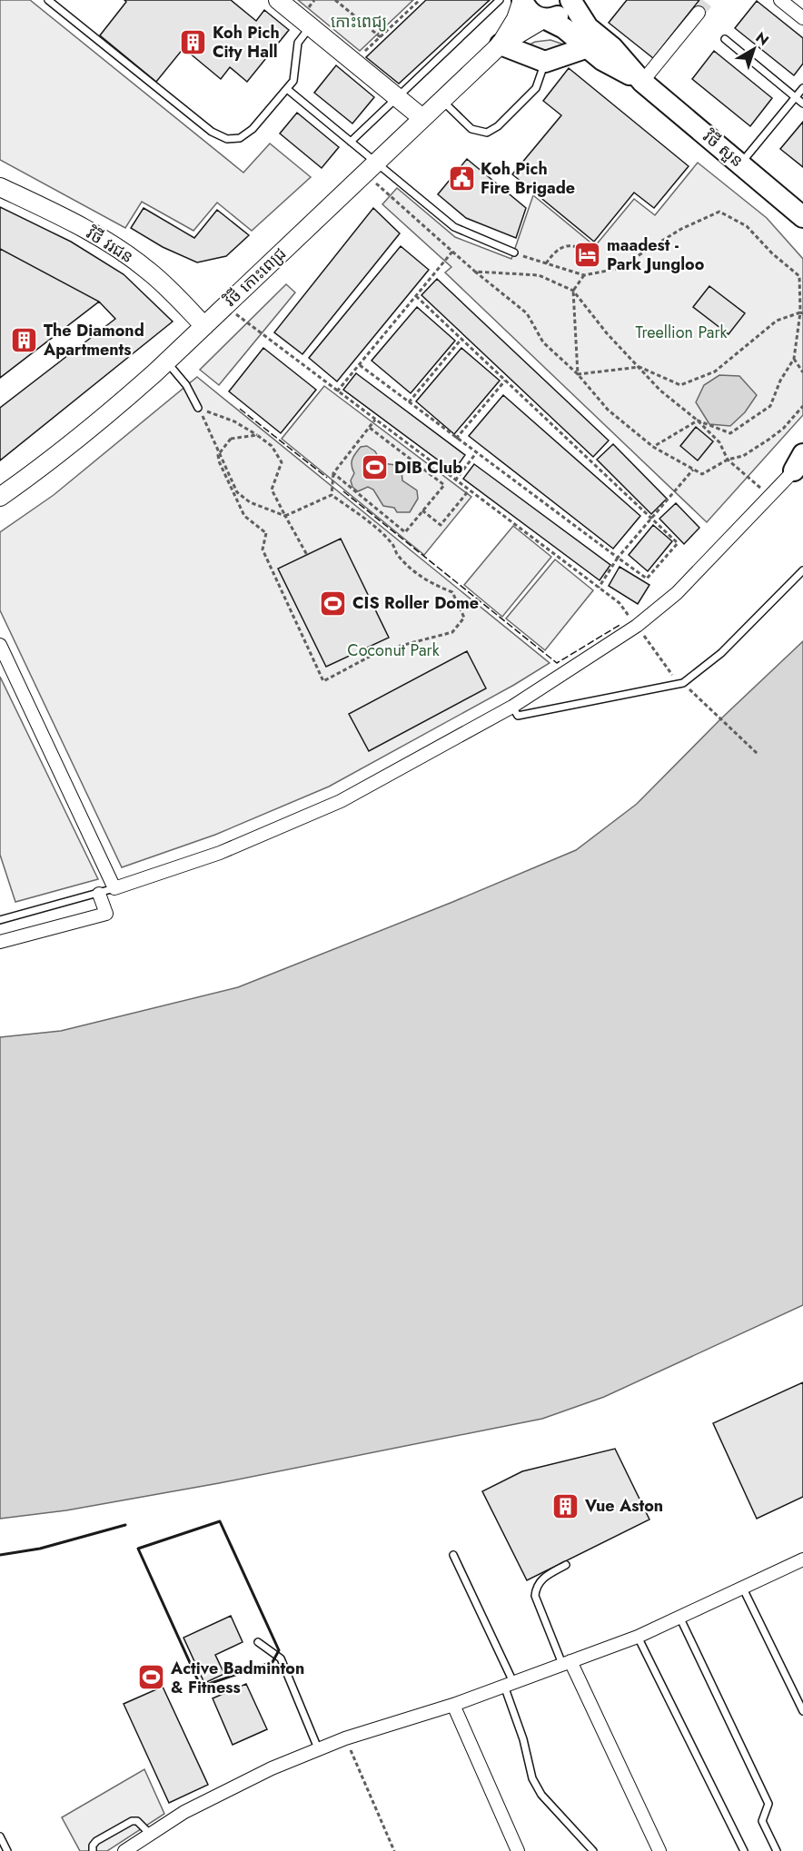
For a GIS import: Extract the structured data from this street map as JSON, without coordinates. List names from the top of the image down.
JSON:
{
  "streets": {
    "main road": ["វិថី សួន", "វិថី វរជន", "វិថី កោះពេជ្រ"]
  },
  "crossings": [
    ["វិថី សួន", "វិថី កោះពេជ្រ"],
    ["វិថី វរជន", "វិថី កោះពេជ្រ"]
  ],
  "parks": ["កោះពេជ្យ", "Treellion Park", "Coconut Park"],
  "places": {
    "building": ["Koh Pich City Hall", "The Diamond Apartments", "Vue Aston"],
    "public building": ["Koh Pich Fire Brigade"],
    "hotel": ["maadest - Park Jungloo"],
    "sports": ["DIB Club", "CIS Roller Dome", "Active Badminton & Fitness"]
  },
  "north": "top right"
}
